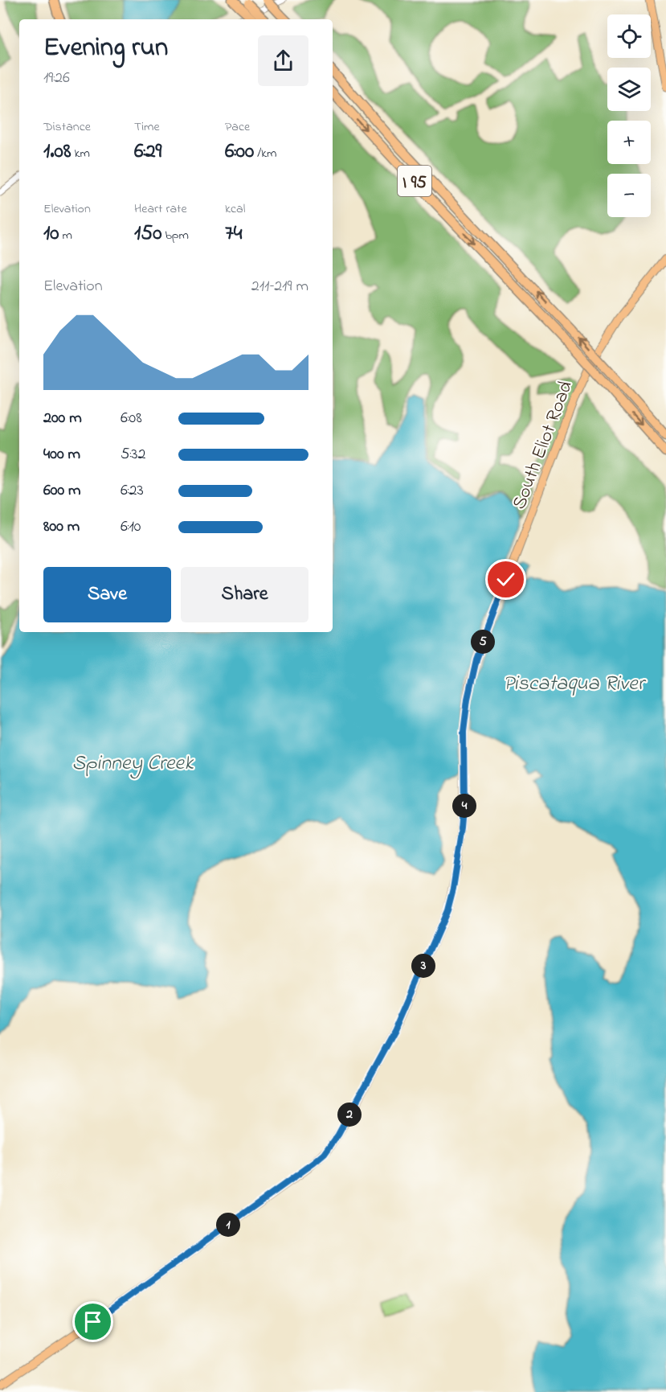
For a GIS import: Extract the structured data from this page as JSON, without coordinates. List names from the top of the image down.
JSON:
{
  "streets": {
    "highway": ["I 95"],
    "main road": ["South Eliot Road"]
  },
  "water": ["Piscataqua River", "Spinney Creek"],
  "page": {
    "map_buttons": ["+", "−"],
    "heading": ["Evening run", "19:26"],
    "stats": [
      ["Distance", "1.08 km"],
      ["Time", "6:29"],
      ["Pace", "6:00 /km"],
      ["Elevation", "10 m"],
      ["Heart rate", "150 bpm"],
      ["kcal", "74"]
    ],
    "chart": ["Elevation", "211–219 m"],
    "list": [
      {
        "name": "200 m",
        "note": "6:08"
      },
      {
        "name": "400 m",
        "note": "5:32"
      },
      {
        "name": "600 m",
        "note": "6:23"
      },
      {
        "name": "800 m",
        "note": "6:10"
      }
    ],
    "buttons": ["Save", "Share"],
    "pins": [
      "5",
      "4",
      "3",
      "2",
      "1"
    ]
  }
}
